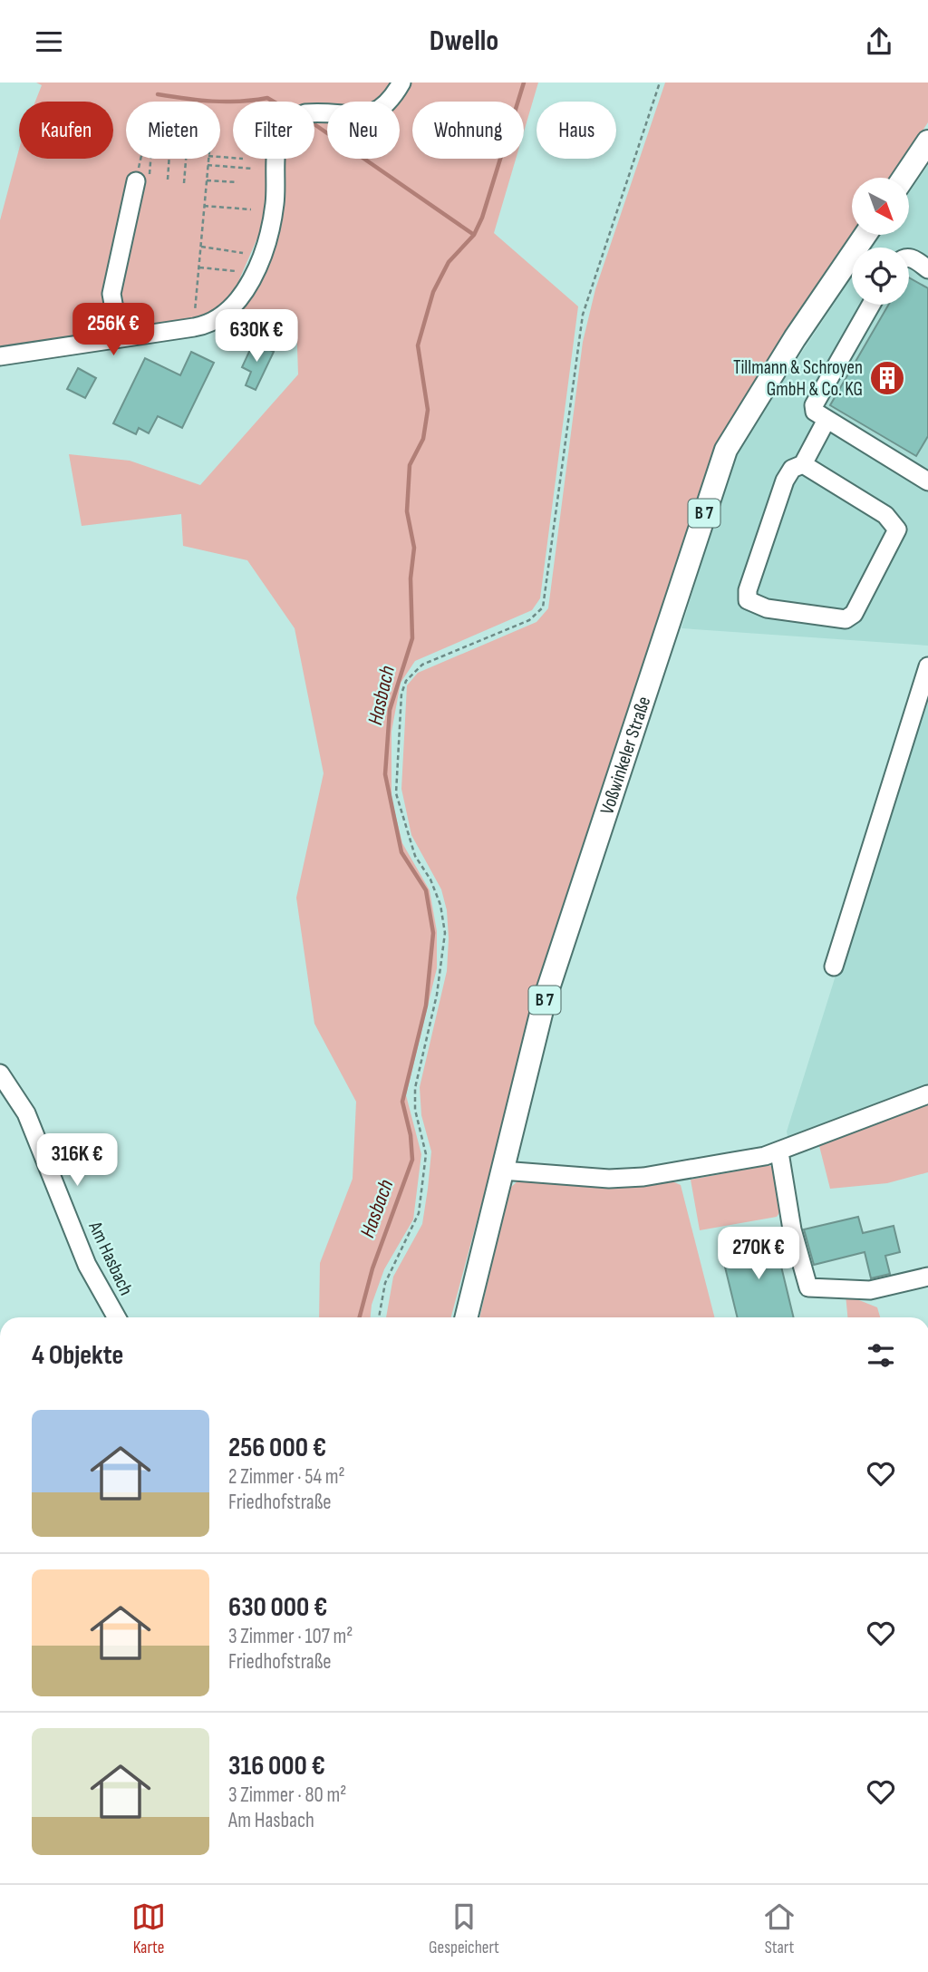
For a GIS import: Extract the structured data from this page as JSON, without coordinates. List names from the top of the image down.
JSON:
{
  "streets": {
    "main road": ["B 7", "Voßwinkeler Straße"],
    "street": ["Am Hasbach"]
  },
  "water": ["Hasbach"],
  "places": {
    "building": ["Tillmann & Schroyen GmbH & Co. KG"]
  },
  "north": "bottom right",
  "page": {
    "header": "Dwello",
    "chip": [
      "Kaufen",
      "Mieten",
      "Filter",
      "Neu",
      "Wohnung",
      "Haus"
    ],
    "price": [
      "256K €",
      "630K €",
      "316K €",
      "270K €"
    ],
    "heading": "4 Objekte",
    "list": [
      {
        "name": "256 000 €",
        "note": "2 Zimmer · 54 m² · Friedhofstraße"
      },
      {
        "name": "630 000 €",
        "note": "3 Zimmer · 107 m² · Friedhofstraße"
      },
      {
        "name": "316 000 €",
        "note": "3 Zimmer · 80 m² · Am Hasbach"
      }
    ],
    "tabs": ["Karte", "Gespeichert", "Start"]
  }
}
